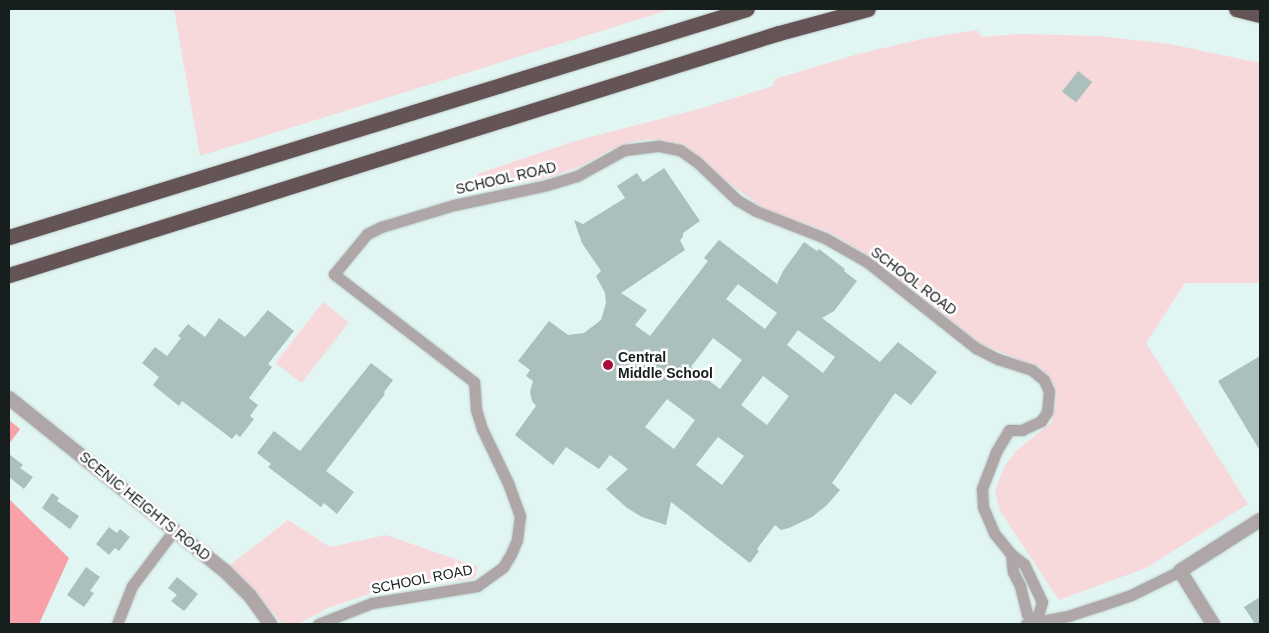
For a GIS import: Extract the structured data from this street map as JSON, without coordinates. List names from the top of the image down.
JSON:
{
  "streets": {
    "street": ["SCHOOL ROAD", "SCENIC HEIGHTS ROAD"]
  },
  "places": ["Central Middle School"]
}
